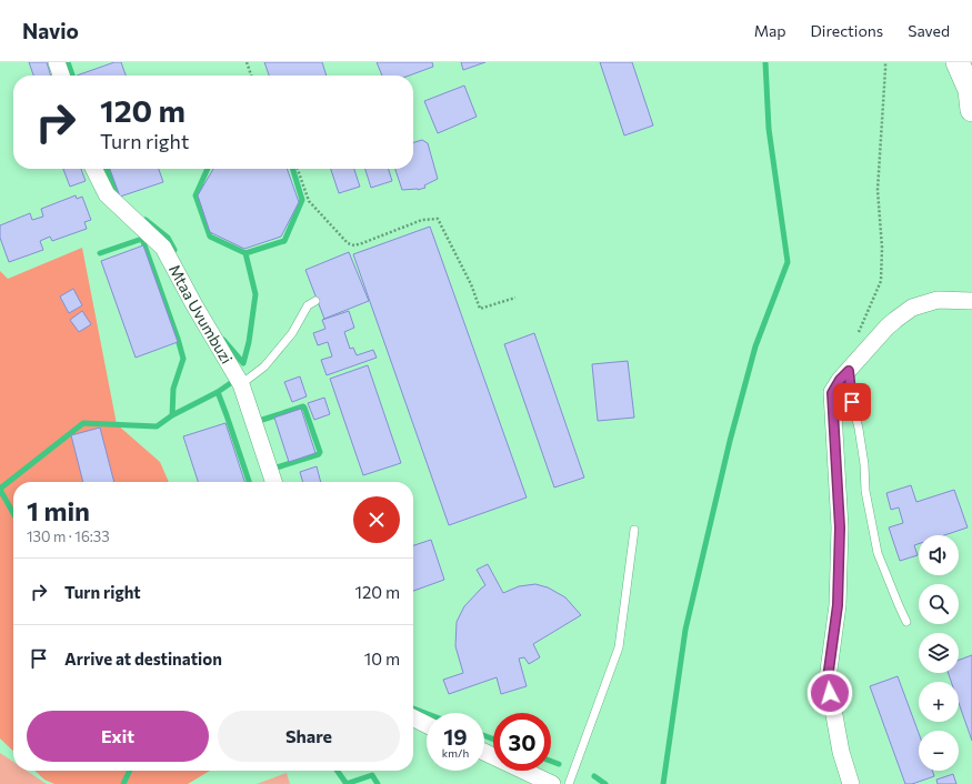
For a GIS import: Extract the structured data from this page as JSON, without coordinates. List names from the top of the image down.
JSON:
{
  "streets": {
    "street": ["Mtaa Uvumbuzi"]
  },
  "page": {
    "header": "Navio",
    "nav": ["Map", "Directions", "Saved"],
    "turn": ["120 m", "Turn right"],
    "heading": ["1 min", "130 m · 16:33"],
    "map_buttons": ["+", "−"],
    "list": [
      {
        "name": "Turn right",
        "value": "120 m"
      },
      {
        "name": "Arrive at destination",
        "value": "10 m"
      }
    ],
    "buttons": ["Exit", "Share"],
    "speed": "19 km/h",
    "limit": "30"
  }
}
